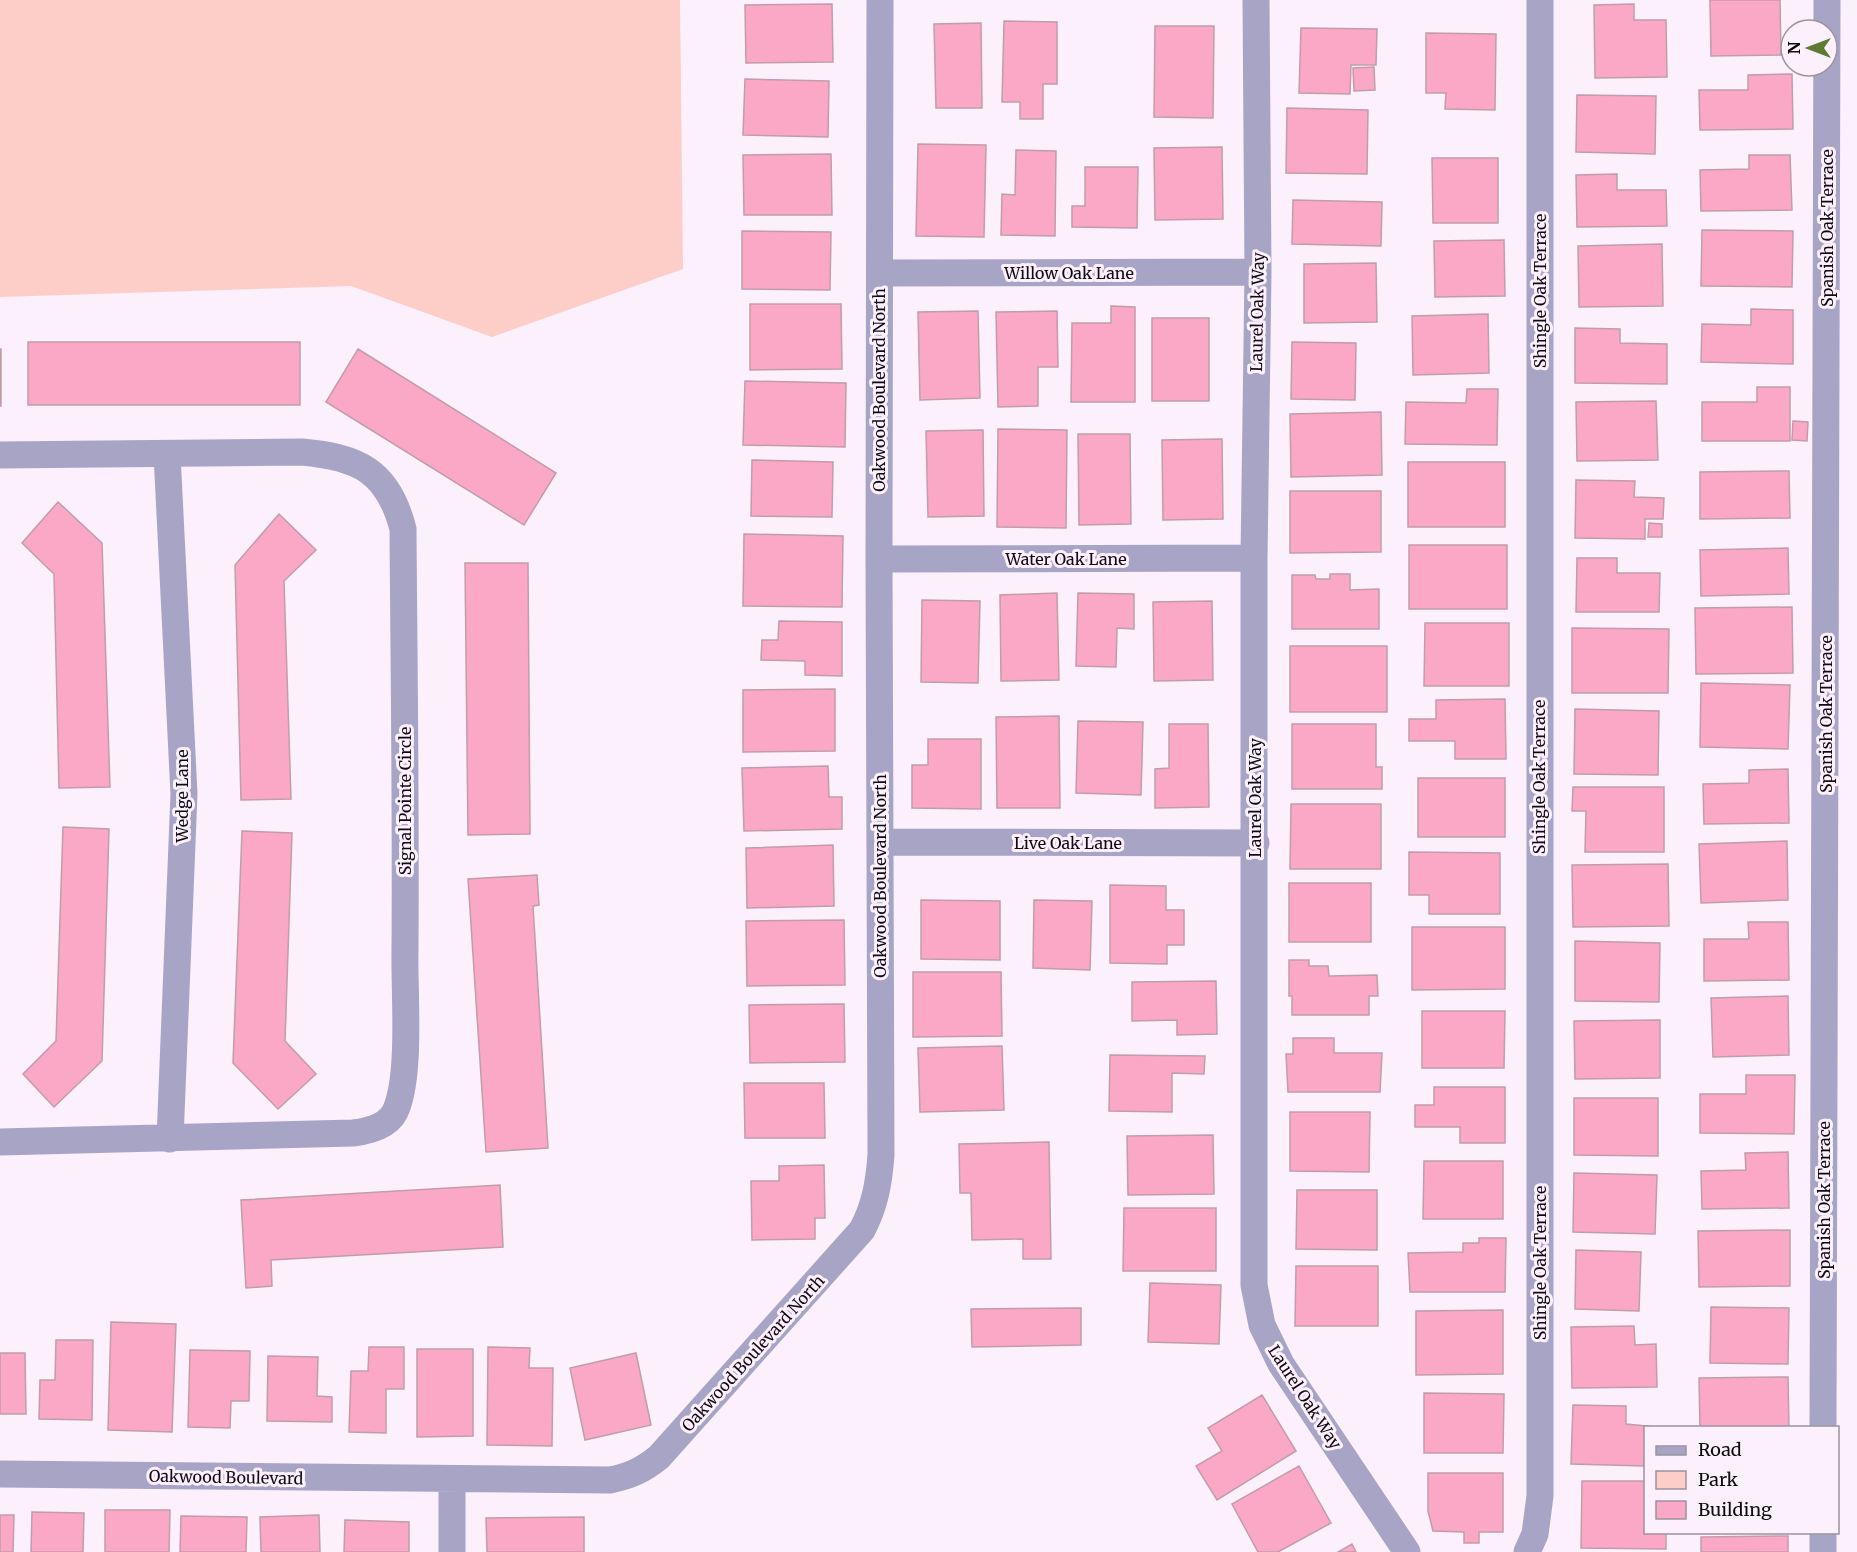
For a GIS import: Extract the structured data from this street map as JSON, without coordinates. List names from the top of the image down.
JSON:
{
  "streets": {
    "street": [
      "Spanish Oak Terrace",
      "Willow Oak Lane",
      "Shingle Oak Terrace",
      "Laurel Oak Way",
      "Oakwood Boulevard North",
      "Water Oak Lane",
      "Wedge Lane",
      "Signal Pointe Circle",
      "Live Oak Lane",
      "Oakwood Boulevard"
    ]
  },
  "crossings": [
    ["Willow Oak Lane", "Laurel Oak Way"],
    ["Willow Oak Lane", "Oakwood Boulevard North"],
    ["Laurel Oak Way", "Water Oak Lane"],
    ["Laurel Oak Way", "Live Oak Lane"],
    ["Oakwood Boulevard North", "Water Oak Lane"],
    ["Oakwood Boulevard North", "Live Oak Lane"],
    ["Oakwood Boulevard North", "Oakwood Boulevard"],
    ["Wedge Lane", "Signal Pointe Circle"]
  ],
  "legend": ["Road", "Park", "Building"],
  "north": "left"
}
